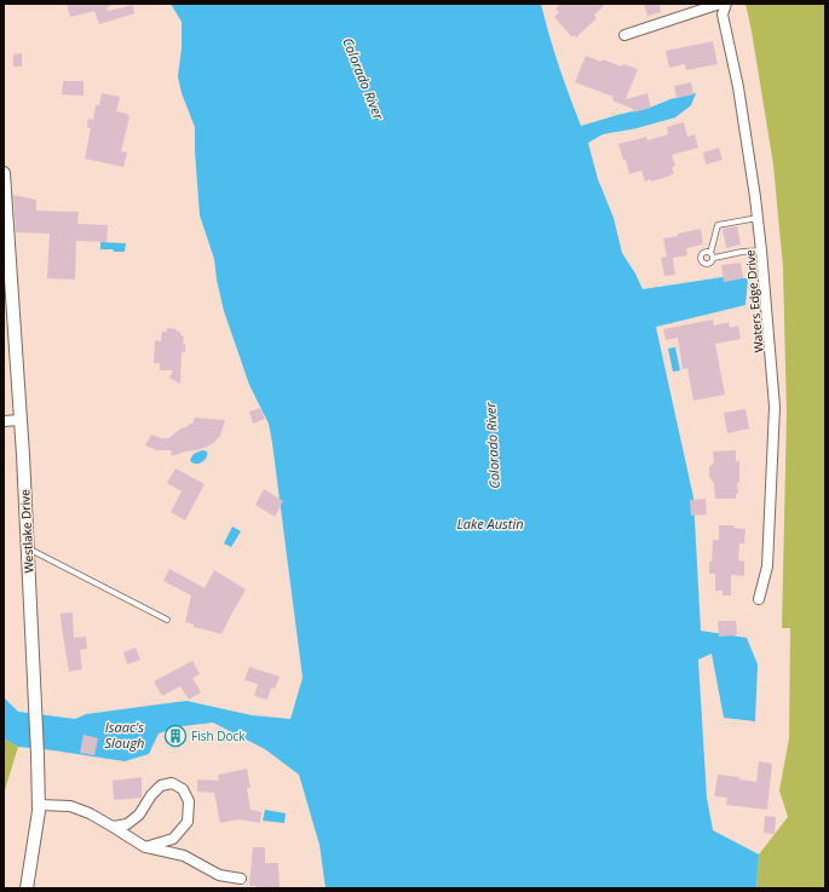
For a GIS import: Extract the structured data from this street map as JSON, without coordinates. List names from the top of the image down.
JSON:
{
  "streets": {
    "street": ["Waters Edge Drive", "Westlake Drive"]
  },
  "water": ["Colorado River", "Lake Austin", "Isaac's Slough"],
  "places": {
    "building": ["Fish Dock"]
  }
}
